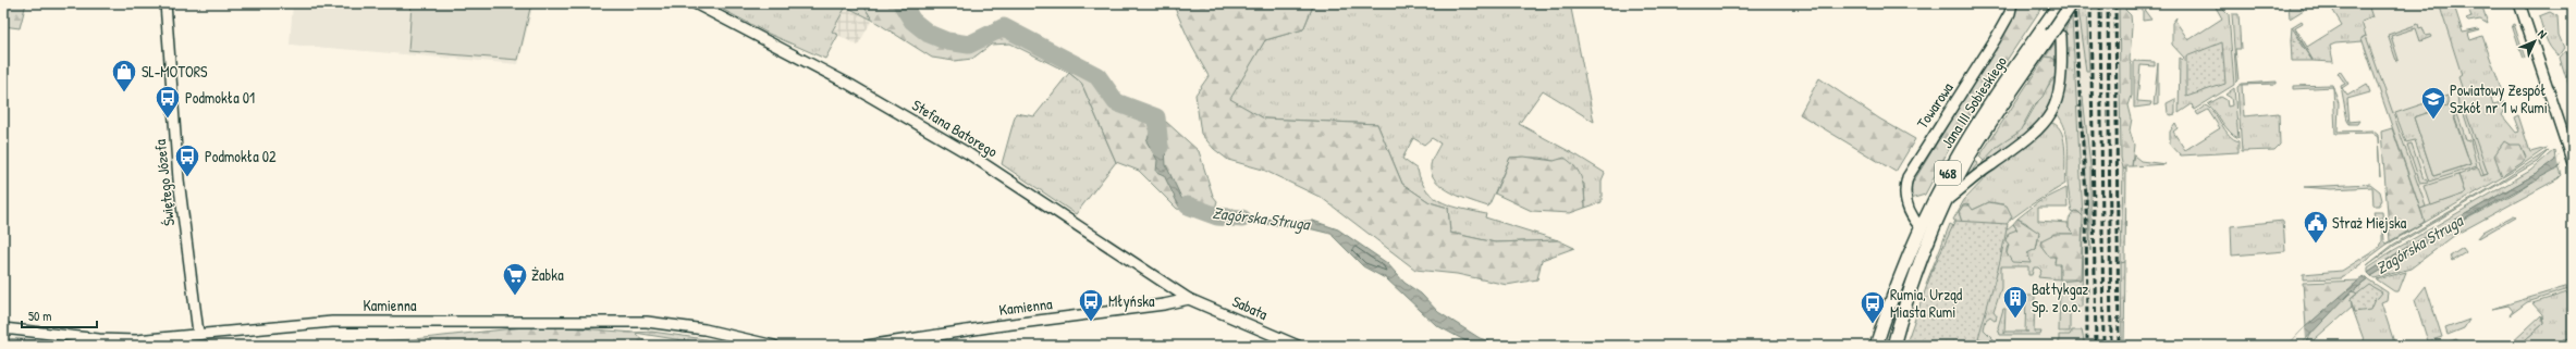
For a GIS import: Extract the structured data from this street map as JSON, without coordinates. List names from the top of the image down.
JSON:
{
  "streets": {
    "main road": ["Jana III Sobieskiego", "468"],
    "street": [
      "Towarowa",
      "Stefana Batorego",
      "Świętego Józefa",
      "Kamienna",
      "Sabata"
    ]
  },
  "crossings": [
    ["Jana III Sobieskiego", "Towarowa"],
    ["Stefana Batorego", "Kamienna"],
    ["Stefana Batorego", "Sabata"],
    ["Świętego Józefa", "Kamienna"],
    ["Kamienna", "Sabata"]
  ],
  "water": ["Zagórska Struga"],
  "places": {
    "shop": ["SL-MOTORS"],
    "bus stop": [
      "Podmokła 01",
      "Podmokła 02",
      "Młyńska",
      "Rumia, Urząd Miasta Rumi"
    ],
    "school or university": ["Powiatowy Zespół Szkół nr 1 w Rumi"],
    "public building": ["Straż Miejska"],
    "supermarket": ["Żabka"],
    "building": ["Bałtykgaz Sp. z o.o."]
  },
  "scale_bar": "50 m",
  "north": "top right"
}
